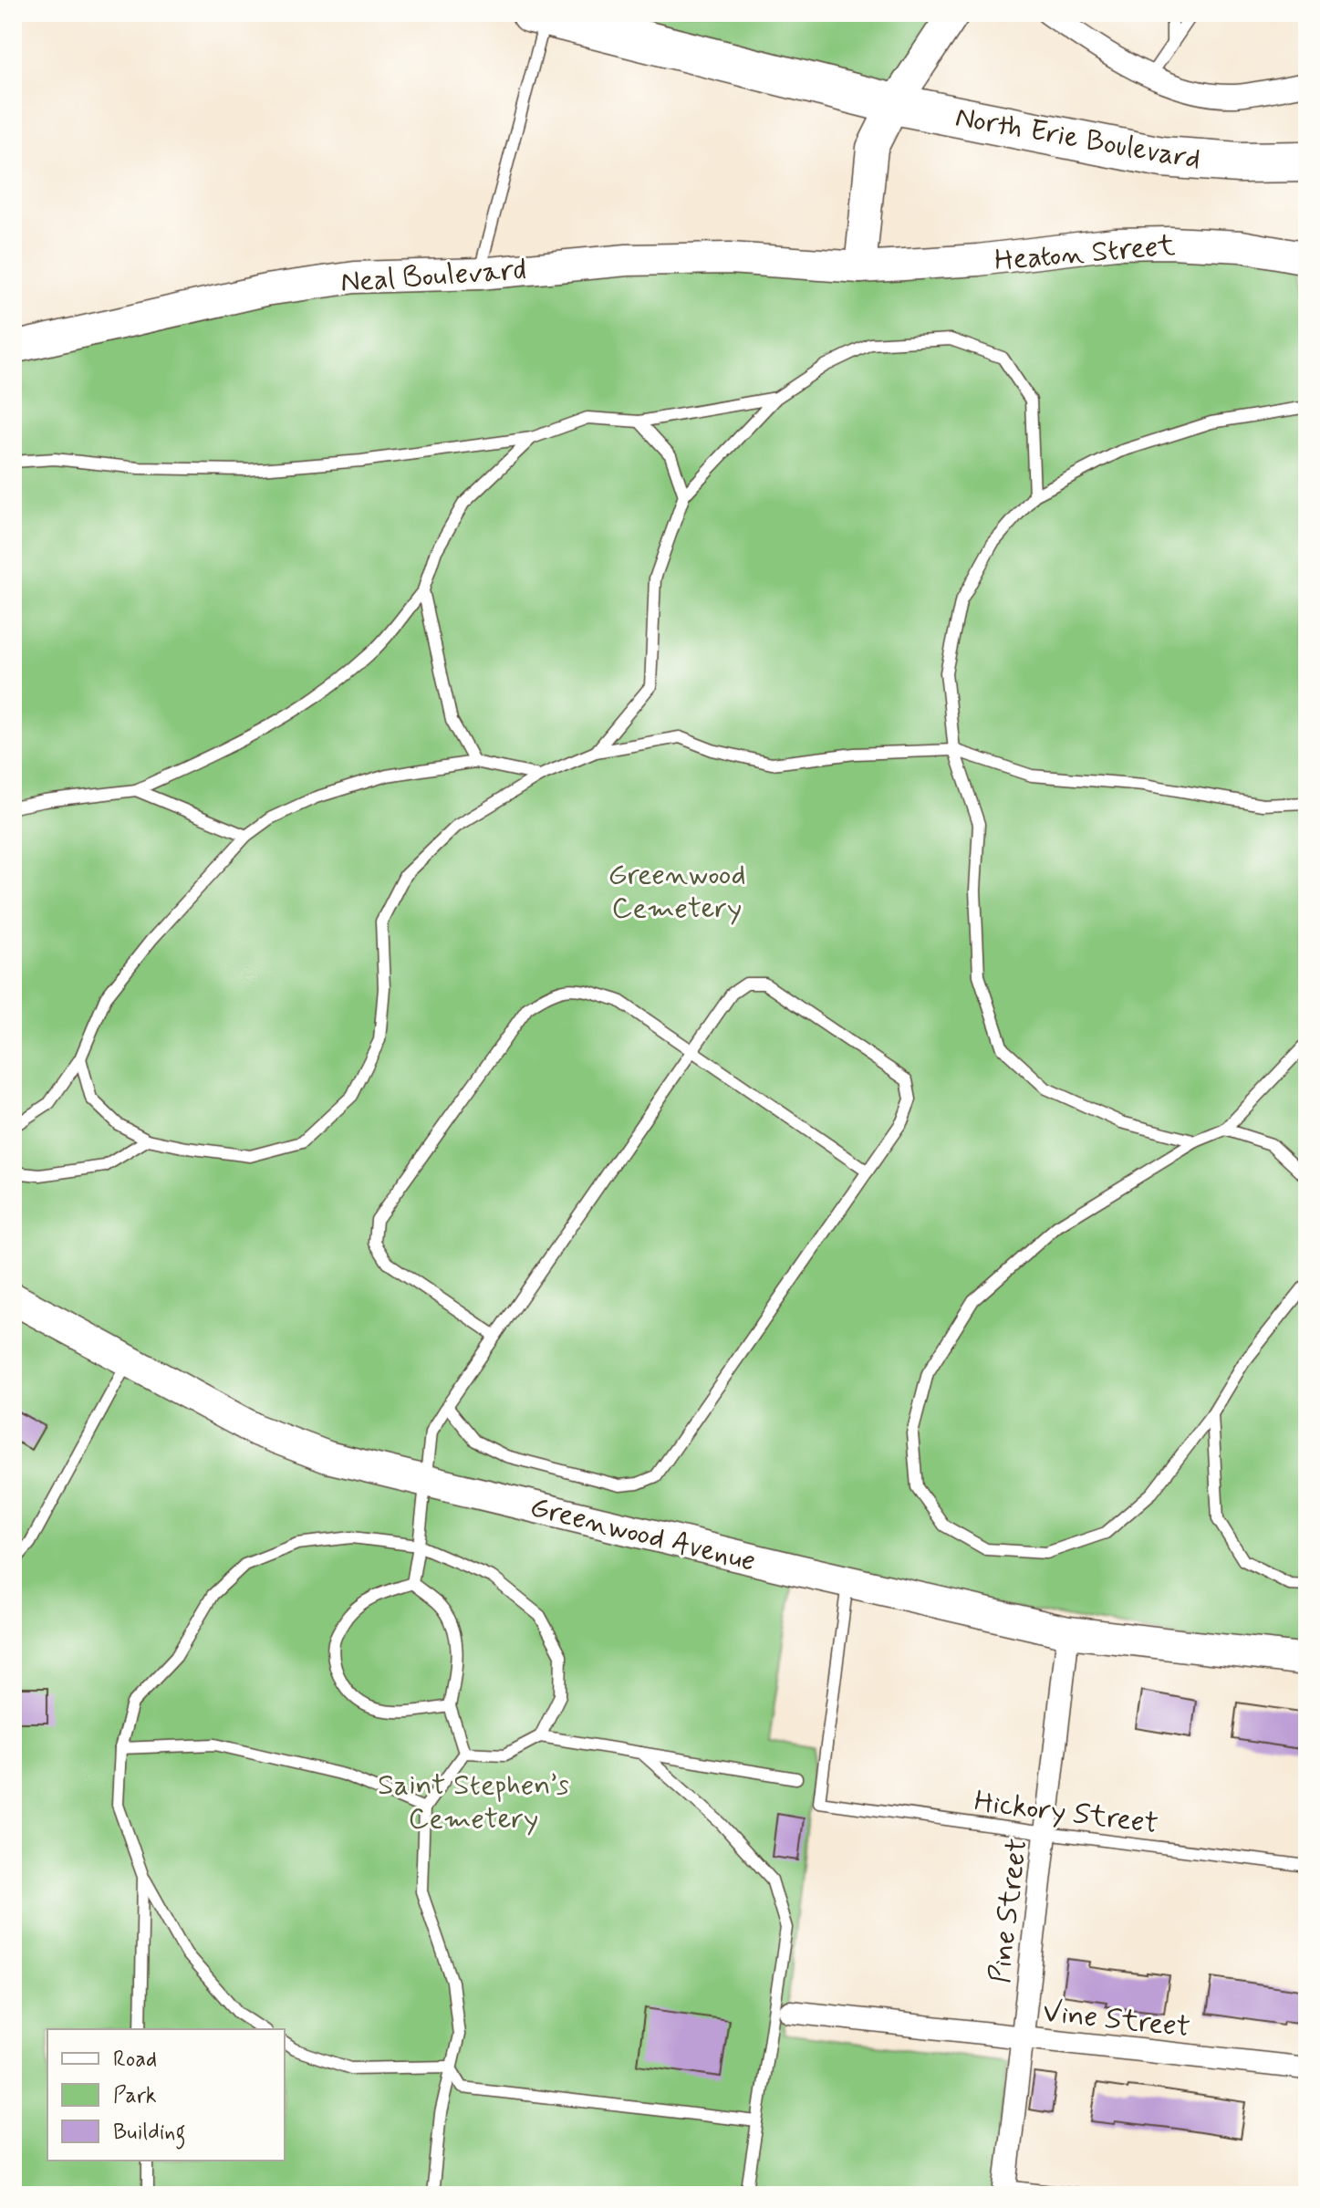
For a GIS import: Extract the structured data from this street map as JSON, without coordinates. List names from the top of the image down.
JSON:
{
  "streets": {
    "highway": ["North Erie Boulevard"],
    "street": [
      "Heaton Street",
      "Neal Boulevard",
      "Greenwood Avenue",
      "Pine Street",
      "Vine Street"
    ],
    "lane": ["Hickory Street"]
  },
  "crossings": [
    ["Heaton Street", "Neal Boulevard"],
    ["Greenwood Avenue", "Hickory Street"],
    ["Greenwood Avenue", "Pine Street"],
    ["Hickory Street", "Pine Street"],
    ["Pine Street", "Vine Street"]
  ],
  "parks": ["Greenwood Cemetery", "Saint Stephen’s Cemetery"],
  "legend": ["Road", "Park", "Building"]
}
